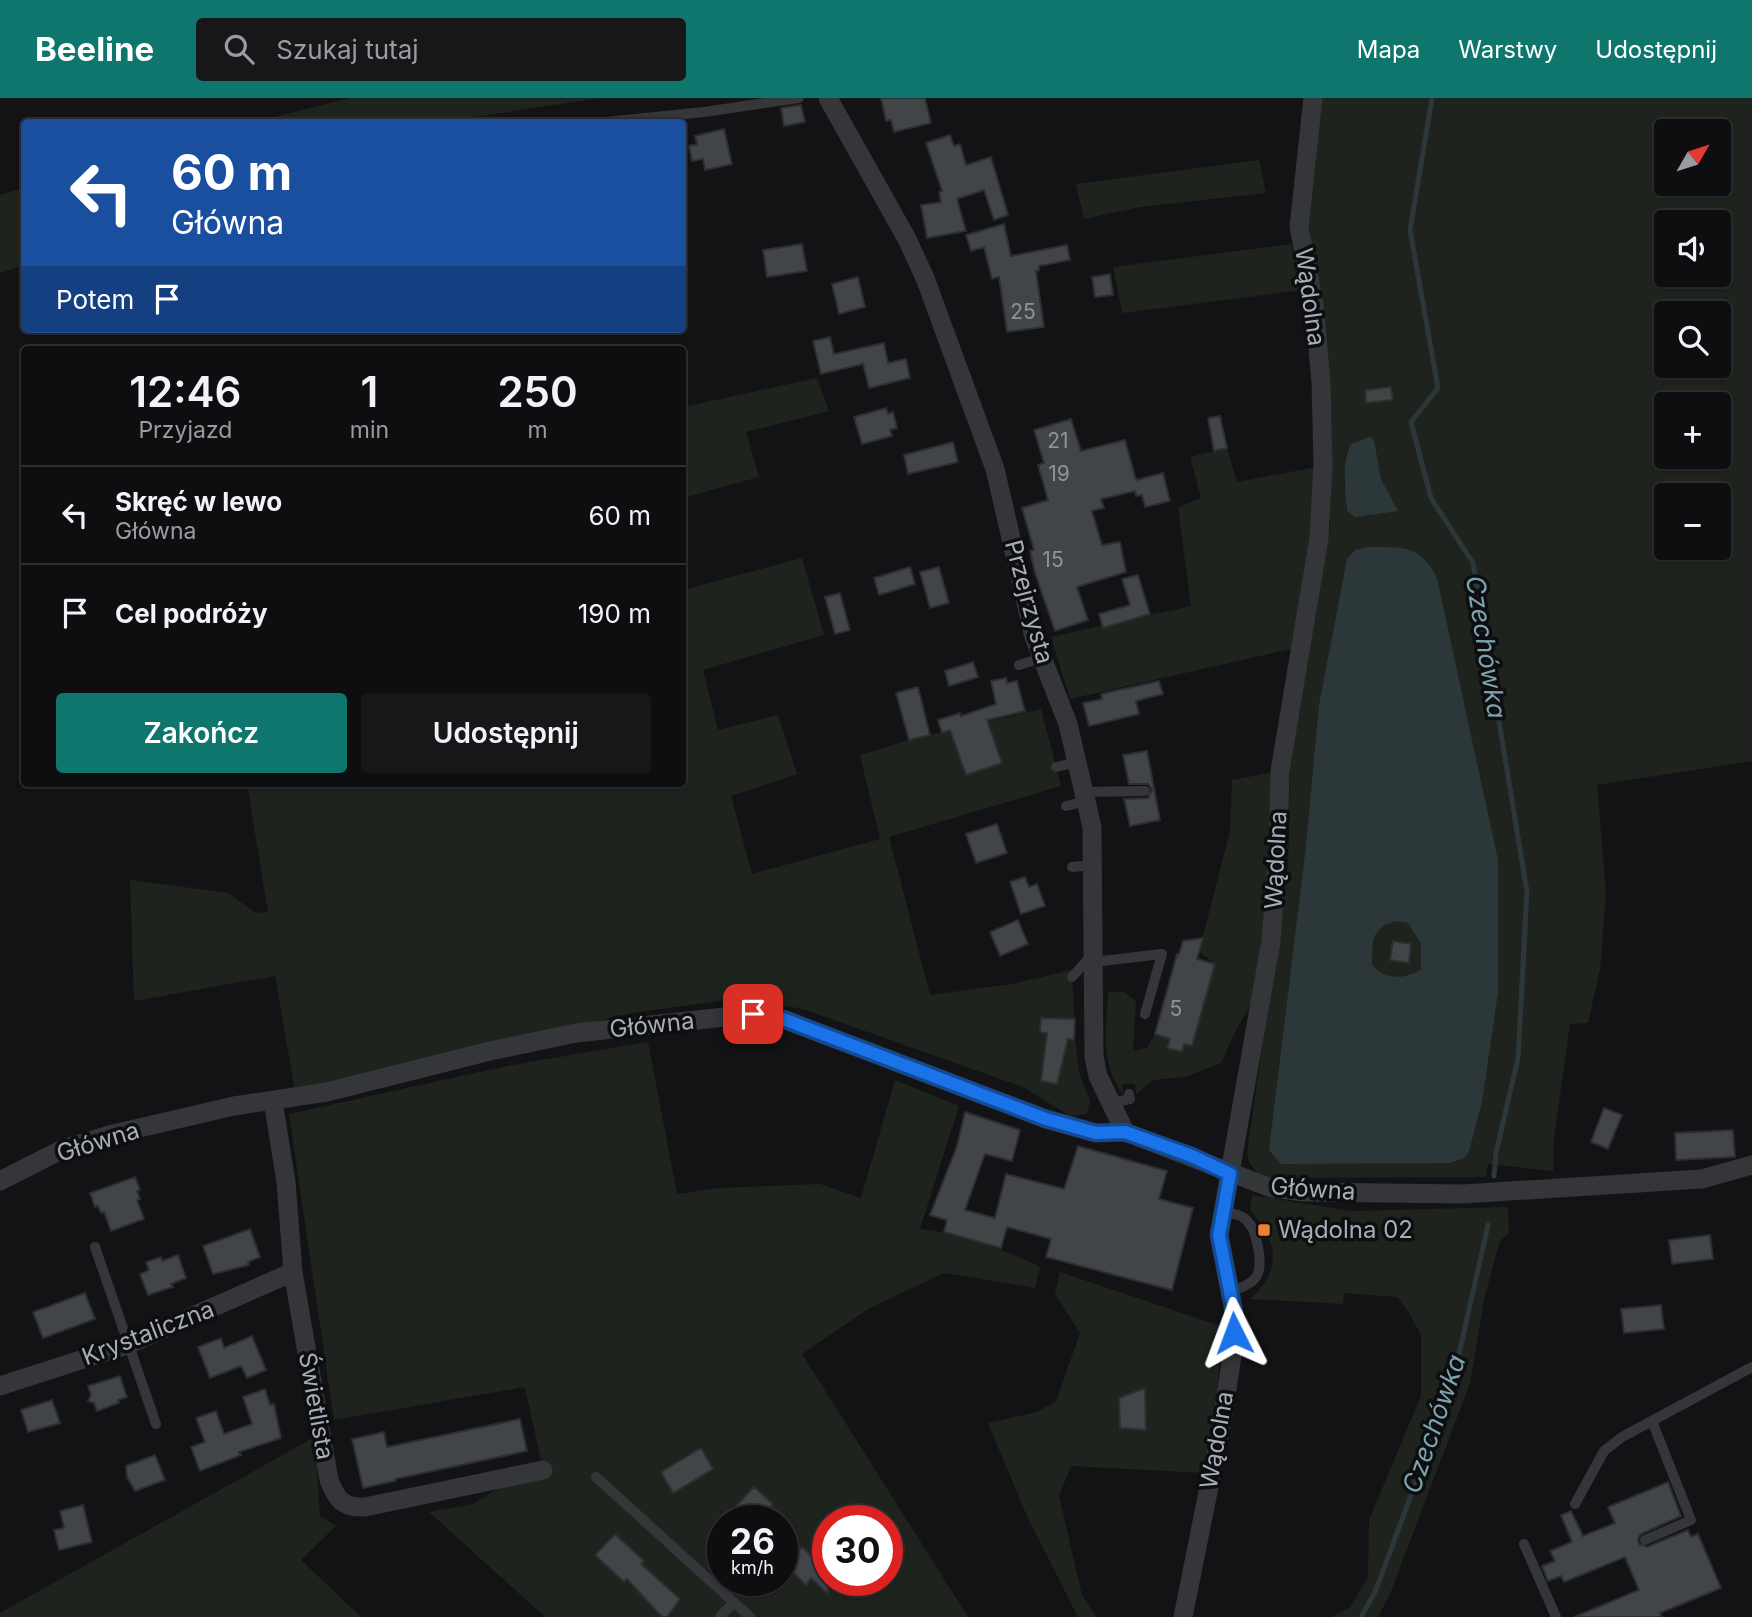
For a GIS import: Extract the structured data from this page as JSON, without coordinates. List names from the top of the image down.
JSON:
{
  "streets": {
    "street": [
      "Wądolna",
      "Przejrzysta",
      "Główna",
      "Krystaliczna",
      "Świetlista"
    ]
  },
  "crossings": [
    ["Wądolna", "Główna"],
    ["Przejrzysta", "Główna"],
    ["Główna", "Świetlista"],
    ["Krystaliczna", "Świetlista"]
  ],
  "water": ["Czechówka"],
  "places": {
    "transit": ["Wądolna 02"]
  },
  "house_numbers": [
    "25",
    "21",
    "19",
    "15",
    "5"
  ],
  "north": "top right",
  "page": {
    "header": "Beeline",
    "search": "Szukaj tutaj",
    "nav": ["Mapa", "Warstwy", "Udostępnij"],
    "map_buttons": ["+", "−"],
    "turn": ["60 m", "Główna"],
    "then": "Potem",
    "eta": [
      "12:46",
      "Przyjazd",
      "1",
      "min",
      "250",
      "m"
    ],
    "list": [
      {
        "name": "Skręć w lewo",
        "note": "Główna",
        "value": "60 m"
      },
      {
        "name": "Cel podróży",
        "value": "190 m"
      }
    ],
    "buttons": ["Zakończ", "Udostępnij"],
    "speed": "26 km/h",
    "limit": "30"
  }
}
